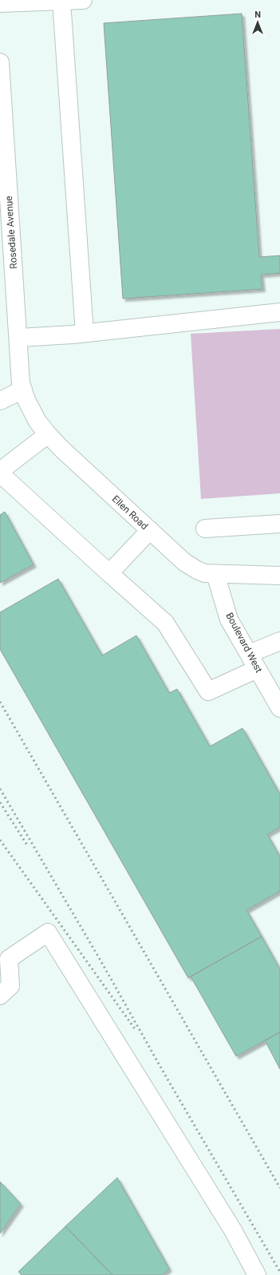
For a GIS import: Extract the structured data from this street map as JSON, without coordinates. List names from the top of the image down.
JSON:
{
  "streets": {
    "street": ["Rosedale Avenue", "Ellen Road", "Boulevard West"]
  },
  "crossings": [
    ["Rosedale Avenue", "Ellen Road"],
    ["Ellen Road", "Boulevard West"]
  ],
  "north": "top"
}
